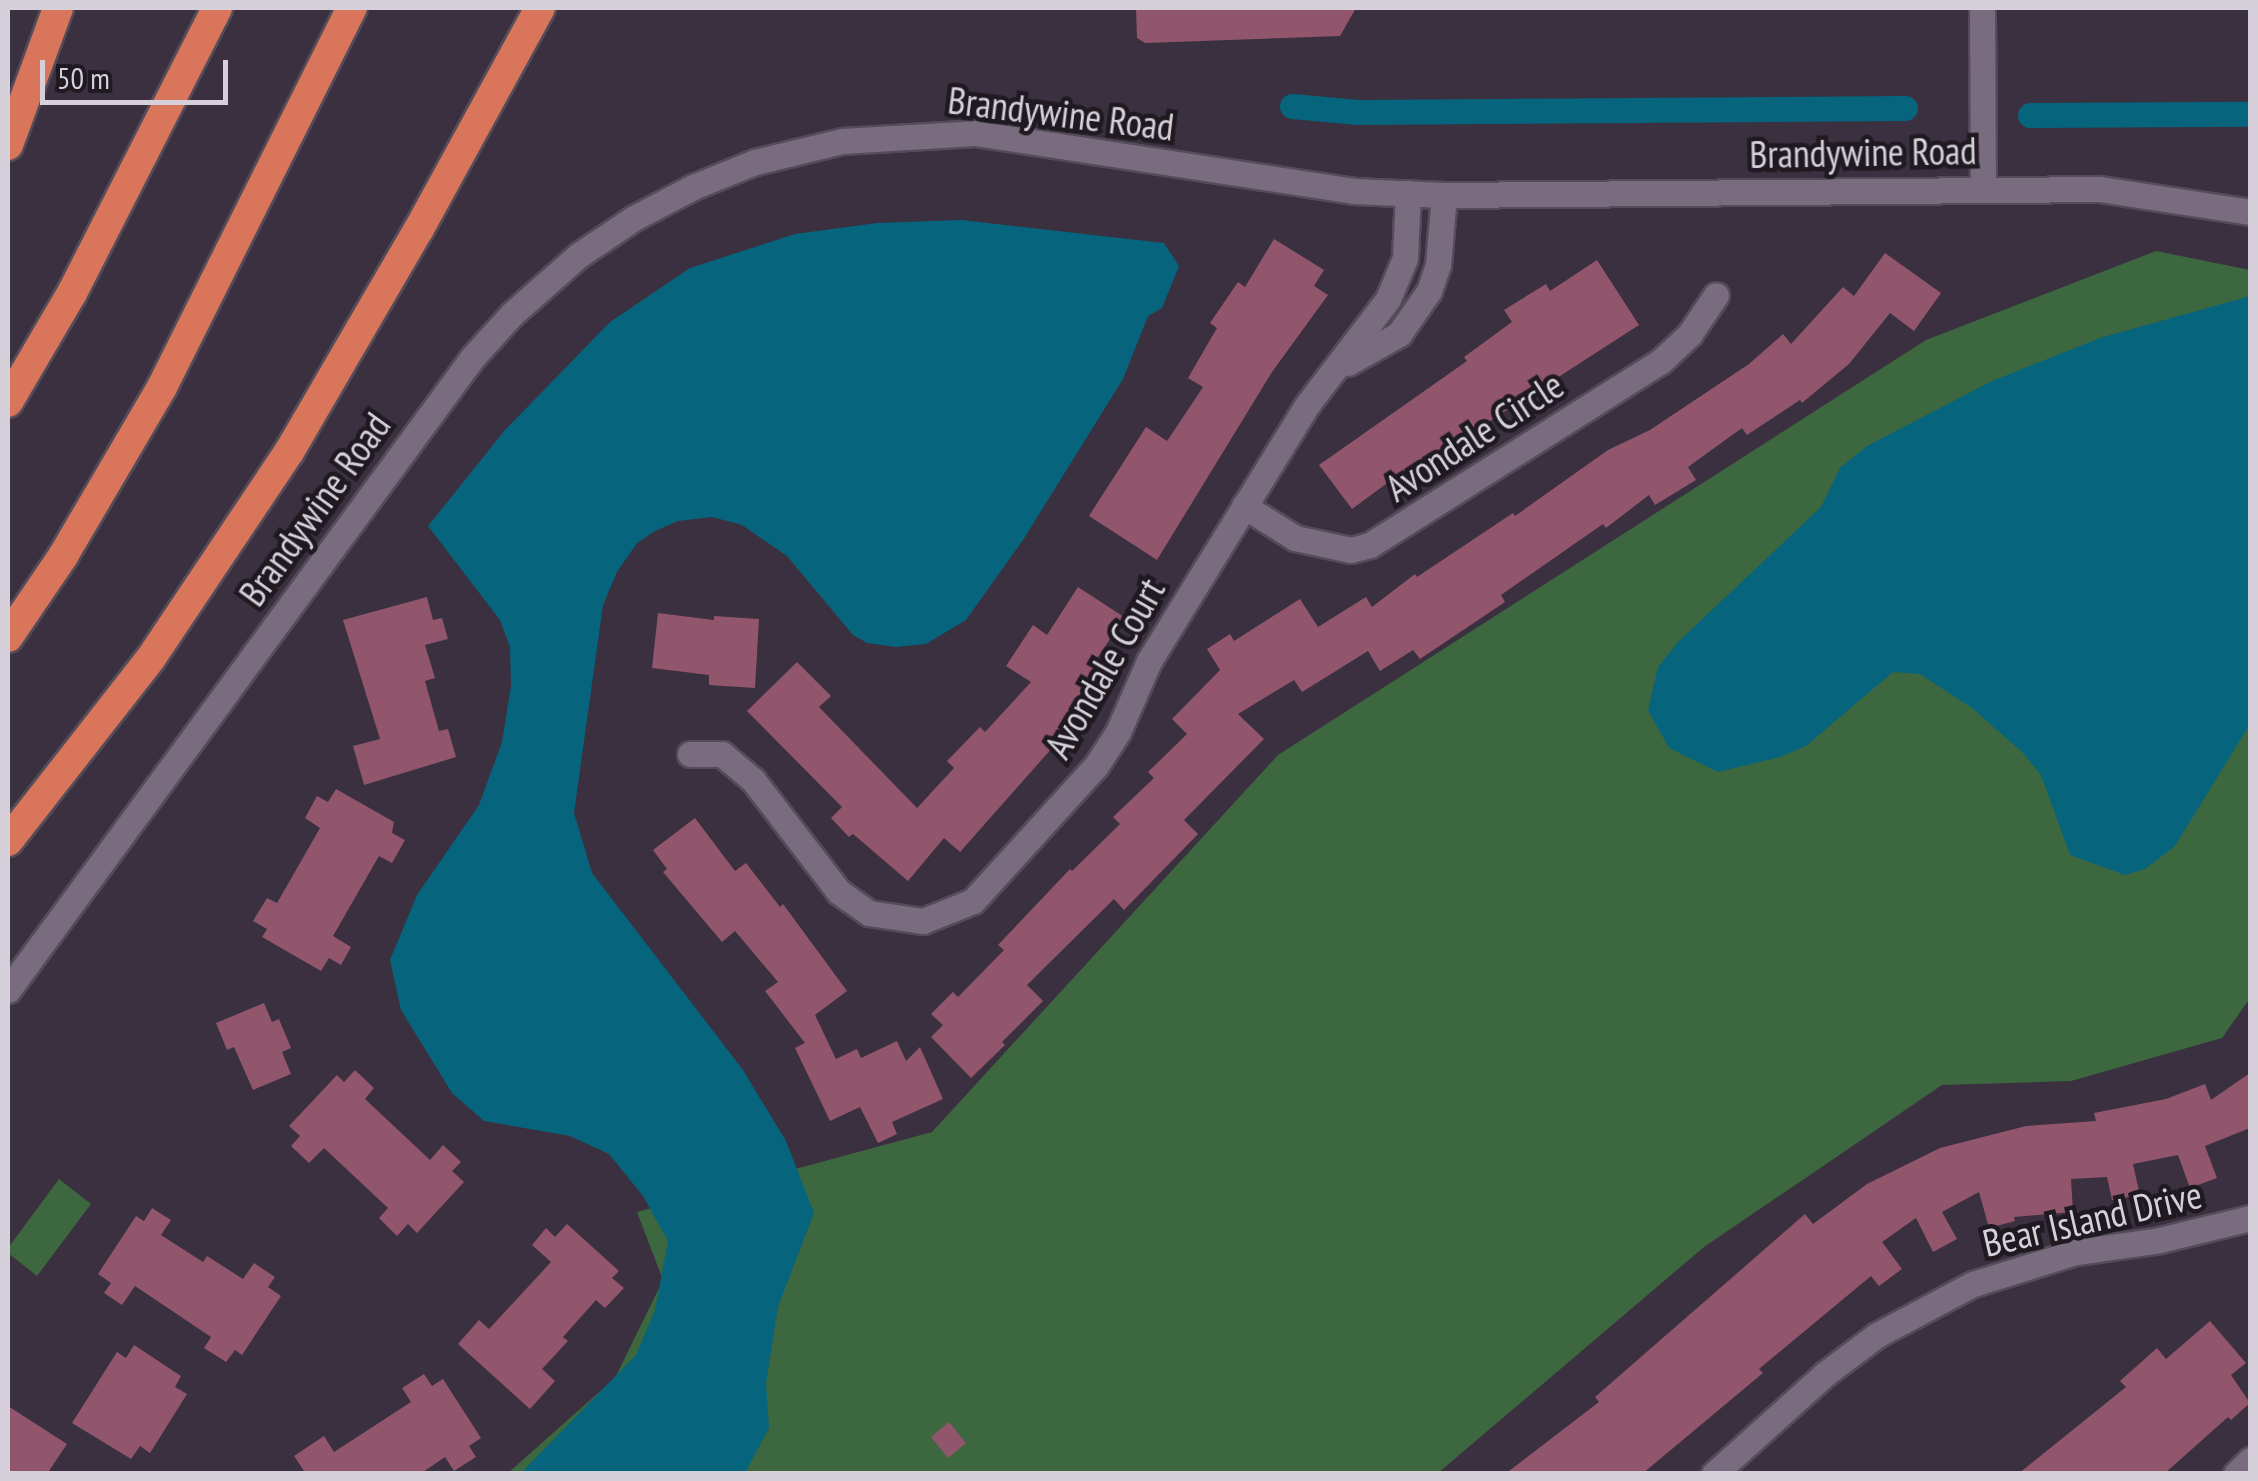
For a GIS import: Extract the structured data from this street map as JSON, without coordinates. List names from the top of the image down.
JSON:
{
  "streets": {
    "street": [
      "Brandywine Road",
      "Avondale Circle",
      "Avondale Court",
      "Bear Island Drive"
    ]
  },
  "crossings": [
    ["Brandywine Road", "Avondale Court"],
    ["Avondale Circle", "Avondale Court"]
  ],
  "scale_bar": "50 m"
}
